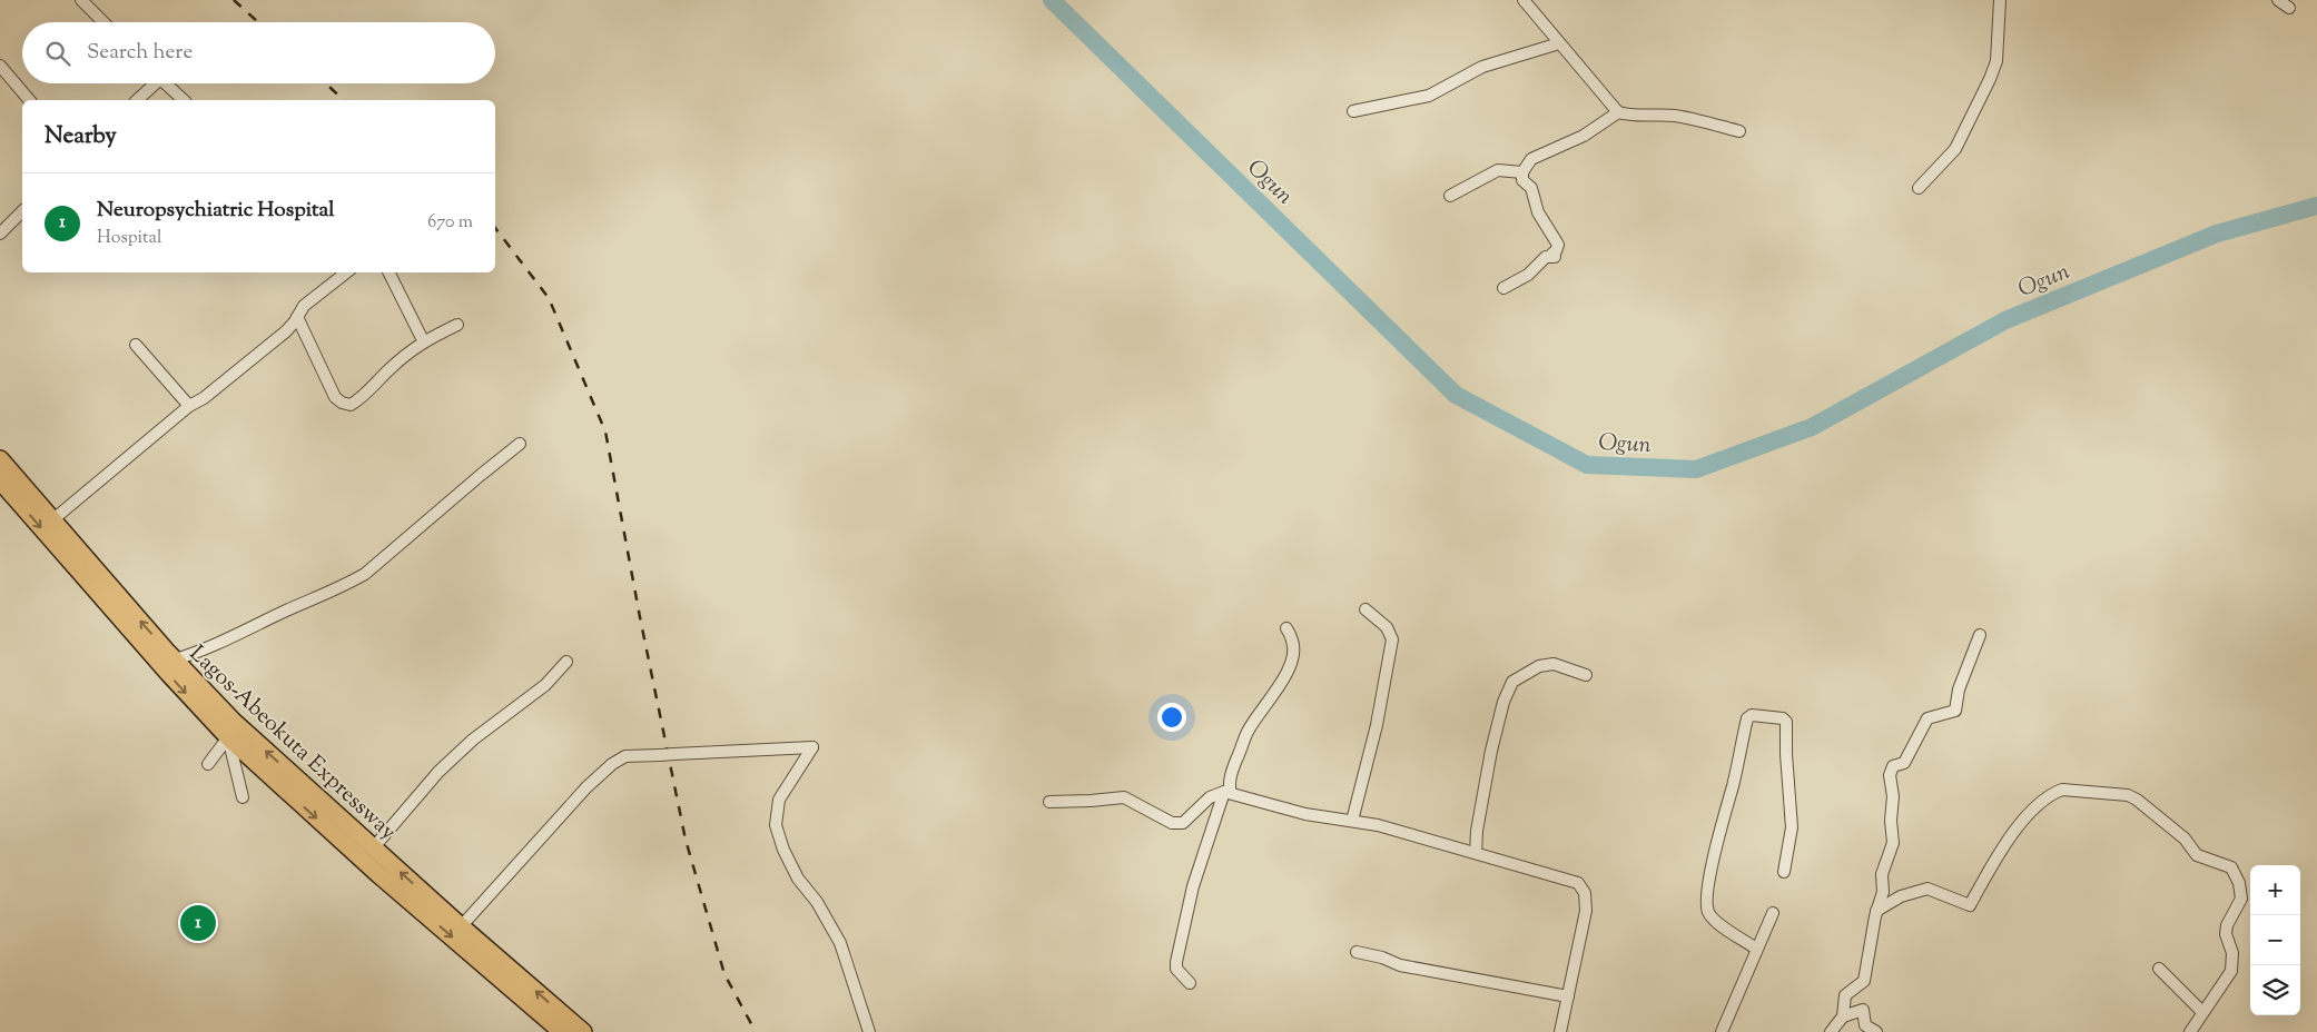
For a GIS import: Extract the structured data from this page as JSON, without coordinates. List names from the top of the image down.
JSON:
{
  "streets": {
    "highway": ["Lagos-Abeokuta Expressway"]
  },
  "water": ["Ogun"],
  "page": {
    "search": "Search here",
    "heading": "Nearby",
    "list": [
      {
        "mark": "1",
        "name": "Neuropsychiatric Hospital",
        "note": "Hospital",
        "value": "670 m"
      }
    ],
    "map_buttons": ["+", "−"],
    "pins": "1"
  }
}
